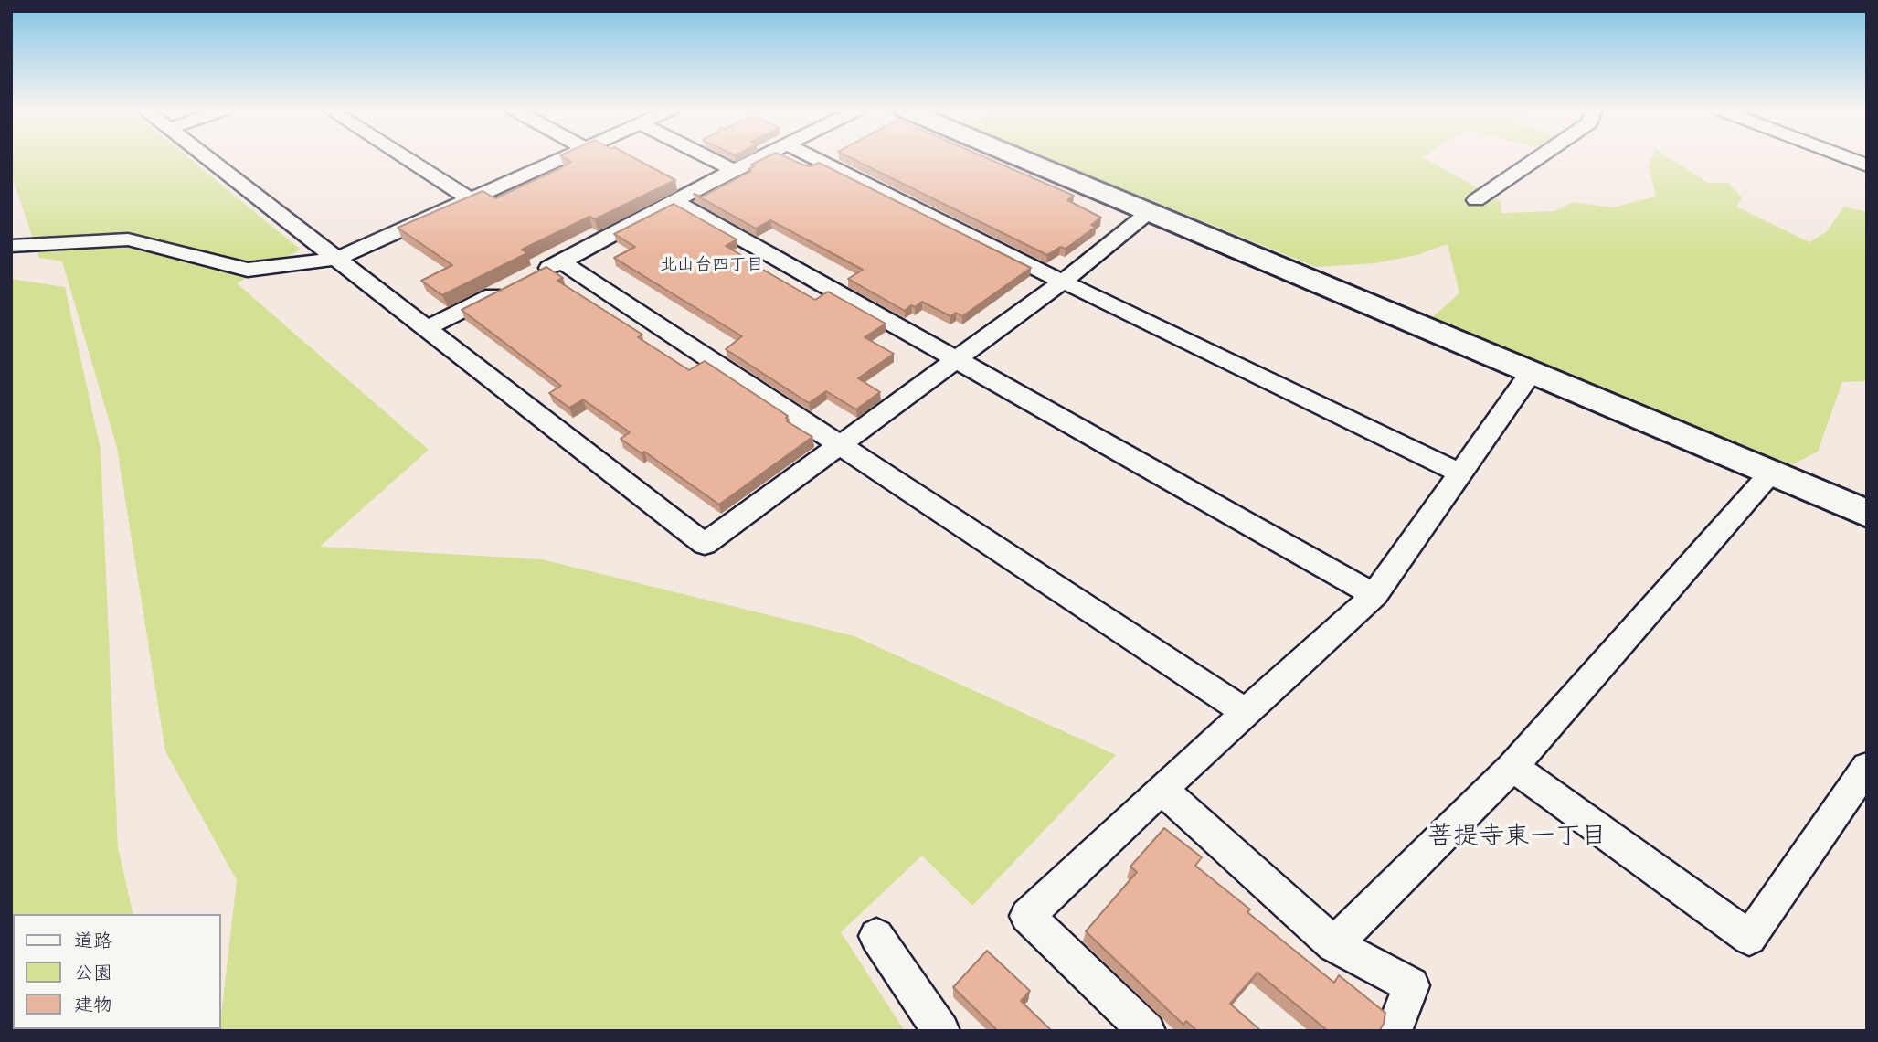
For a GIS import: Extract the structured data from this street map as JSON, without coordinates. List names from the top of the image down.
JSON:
{
  "districts": ["北山台四丁目", "菩提寺東一丁目"],
  "legend": ["道路", "公園", "建物"]
}
